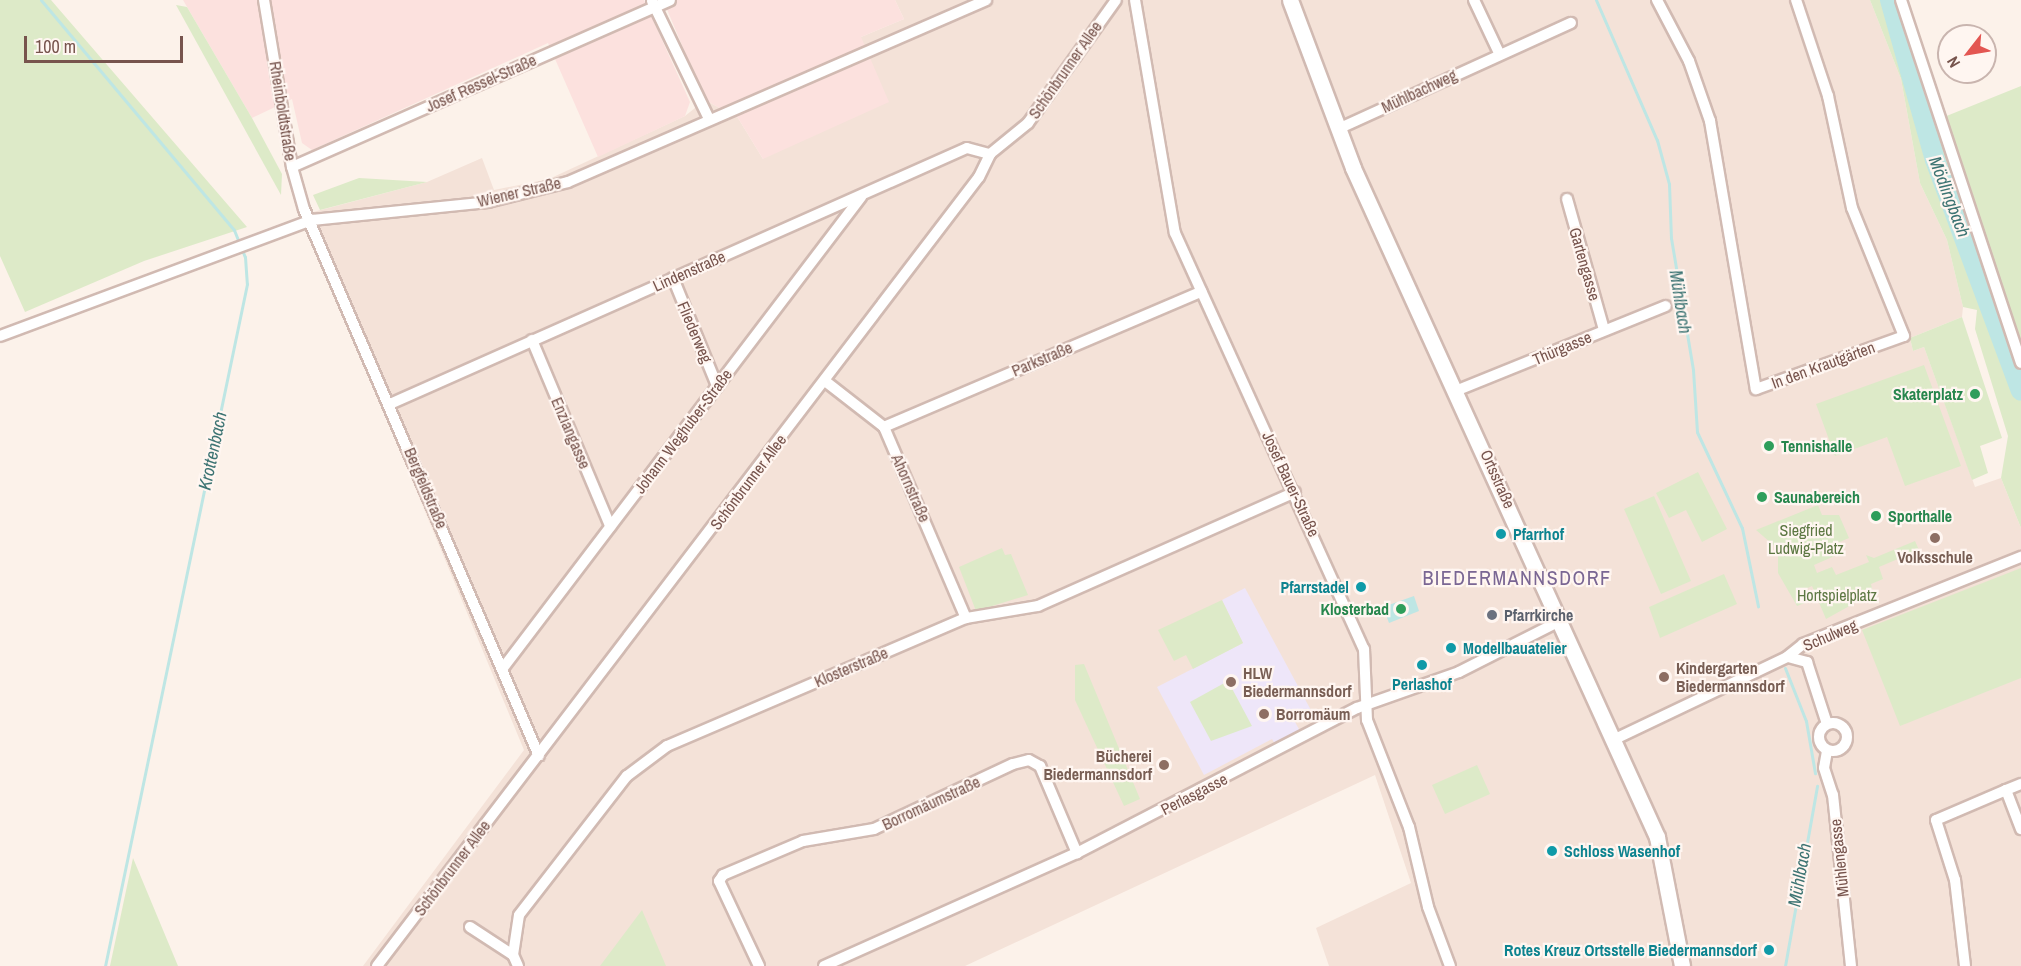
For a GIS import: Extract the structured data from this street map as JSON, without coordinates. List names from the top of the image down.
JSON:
{
  "streets": {
    "street": [
      "Schönbrunner Allee",
      "Josef Ressel-Straße",
      "Mühlbachweg",
      "Rheinboldtstraße",
      "Wiener Straße",
      "Gartengasse",
      "Lindenstraße",
      "Fliederweg",
      "Thürgasse",
      "Parkstraße",
      "In den Krautgärten",
      "Johann Weghuber-Straße",
      "Enziangasse",
      "Ortsstraße",
      "Josef Bauer-Straße",
      "Bergfeldstraße",
      "Ahornstraße",
      "Schulweg",
      "Klosterstraße",
      "Perlasgasse",
      "Borromäumstraße",
      "Mühlengasse"
    ]
  },
  "crossings": [
    ["Schönbrunner Allee", "Lindenstraße"],
    ["Schönbrunner Allee", "Bergfeldstraße"],
    ["Schönbrunner Allee", "Ahornstraße"],
    ["Josef Ressel-Straße", "Rheinboldtstraße"],
    ["Mühlbachweg", "Ortsstraße"],
    ["Rheinboldtstraße", "Wiener Straße"],
    ["Rheinboldtstraße", "Bergfeldstraße"],
    ["Wiener Straße", "Bergfeldstraße"],
    ["Gartengasse", "Thürgasse"],
    ["Lindenstraße", "Fliederweg"],
    ["Lindenstraße", "Johann Weghuber-Straße"],
    ["Lindenstraße", "Enziangasse"],
    ["Lindenstraße", "Bergfeldstraße"],
    ["Fliederweg", "Johann Weghuber-Straße"],
    ["Thürgasse", "Ortsstraße"],
    ["Parkstraße", "Josef Bauer-Straße"],
    ["Parkstraße", "Ahornstraße"],
    ["Johann Weghuber-Straße", "Enziangasse"],
    ["Johann Weghuber-Straße", "Bergfeldstraße"],
    ["Ortsstraße", "Schulweg"],
    ["Ortsstraße", "Perlasgasse"],
    ["Josef Bauer-Straße", "Klosterstraße"],
    ["Josef Bauer-Straße", "Perlasgasse"],
    ["Ahornstraße", "Klosterstraße"],
    ["Schulweg", "Mühlengasse"],
    ["Perlasgasse", "Borromäumstraße"]
  ],
  "districts": ["BIEDERMANNSDORF"],
  "water": ["Mödlingbach", "Mühlbach", "Krottenbach"],
  "parks": ["Siegfried Ludwig-Platz", "Hortspielplatz"],
  "places": [
    "Skaterplatz",
    "Tennishalle",
    "Saunabereich",
    "Sporthalle",
    "Pfarrhof",
    "Volksschule",
    "Pfarrstadel",
    "Klosterbad",
    "Pfarrkirche",
    "Modellbauatelier",
    "Perlashof",
    "Kindergarten Biedermannsdorf",
    "HLW Biedermannsdorf",
    "Borromäum",
    "Bücherei Biedermannsdorf",
    "Schloss Wasenhof",
    "Rotes Kreuz Ortsstelle Biedermannsdorf"
  ],
  "scale_bar": "100 m",
  "north": "bottom left"
}
